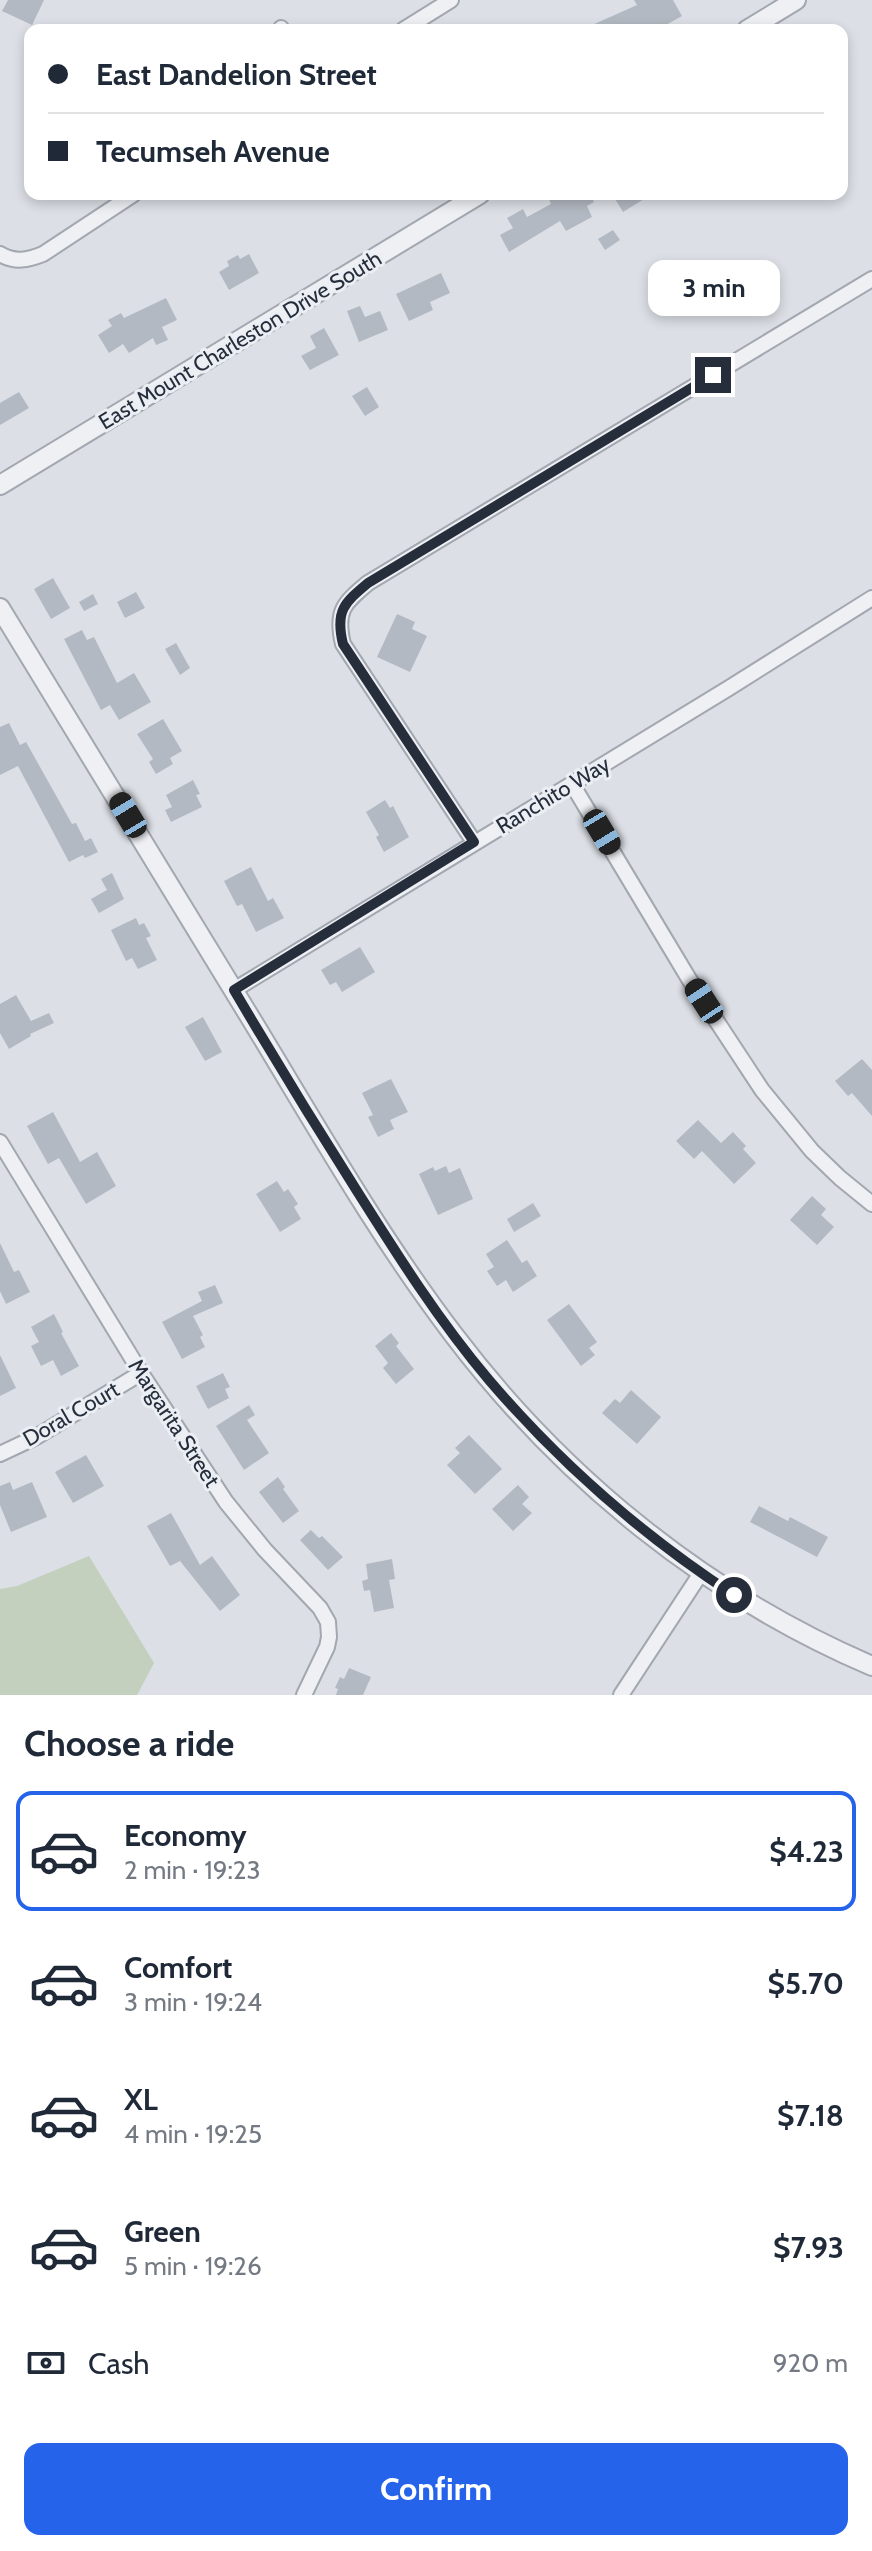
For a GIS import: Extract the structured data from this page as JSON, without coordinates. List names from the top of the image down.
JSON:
{
  "streets": {
    "street": [
      "East Mount Charleston Drive South",
      "Ranchito Way",
      "Doral Court",
      "Margarita Street"
    ]
  },
  "crossings": [
    ["Doral Court", "Margarita Street"]
  ],
  "page": {
    "banner": ["East Dandelion Street", "Tecumseh Avenue"],
    "bubble": "3 min",
    "heading": "Choose a ride",
    "list": [
      {
        "name": "Economy",
        "note": "2 min · 19:23",
        "value": "$4.23"
      },
      {
        "name": "Comfort",
        "note": "3 min · 19:24",
        "value": "$5.70"
      },
      {
        "name": "XL",
        "note": "4 min · 19:25",
        "value": "$7.18"
      },
      {
        "name": "Green",
        "note": "5 min · 19:26",
        "value": "$7.93"
      }
    ],
    "pay": ["Cash", "920 m"],
    "buttons": "Confirm"
  }
}
